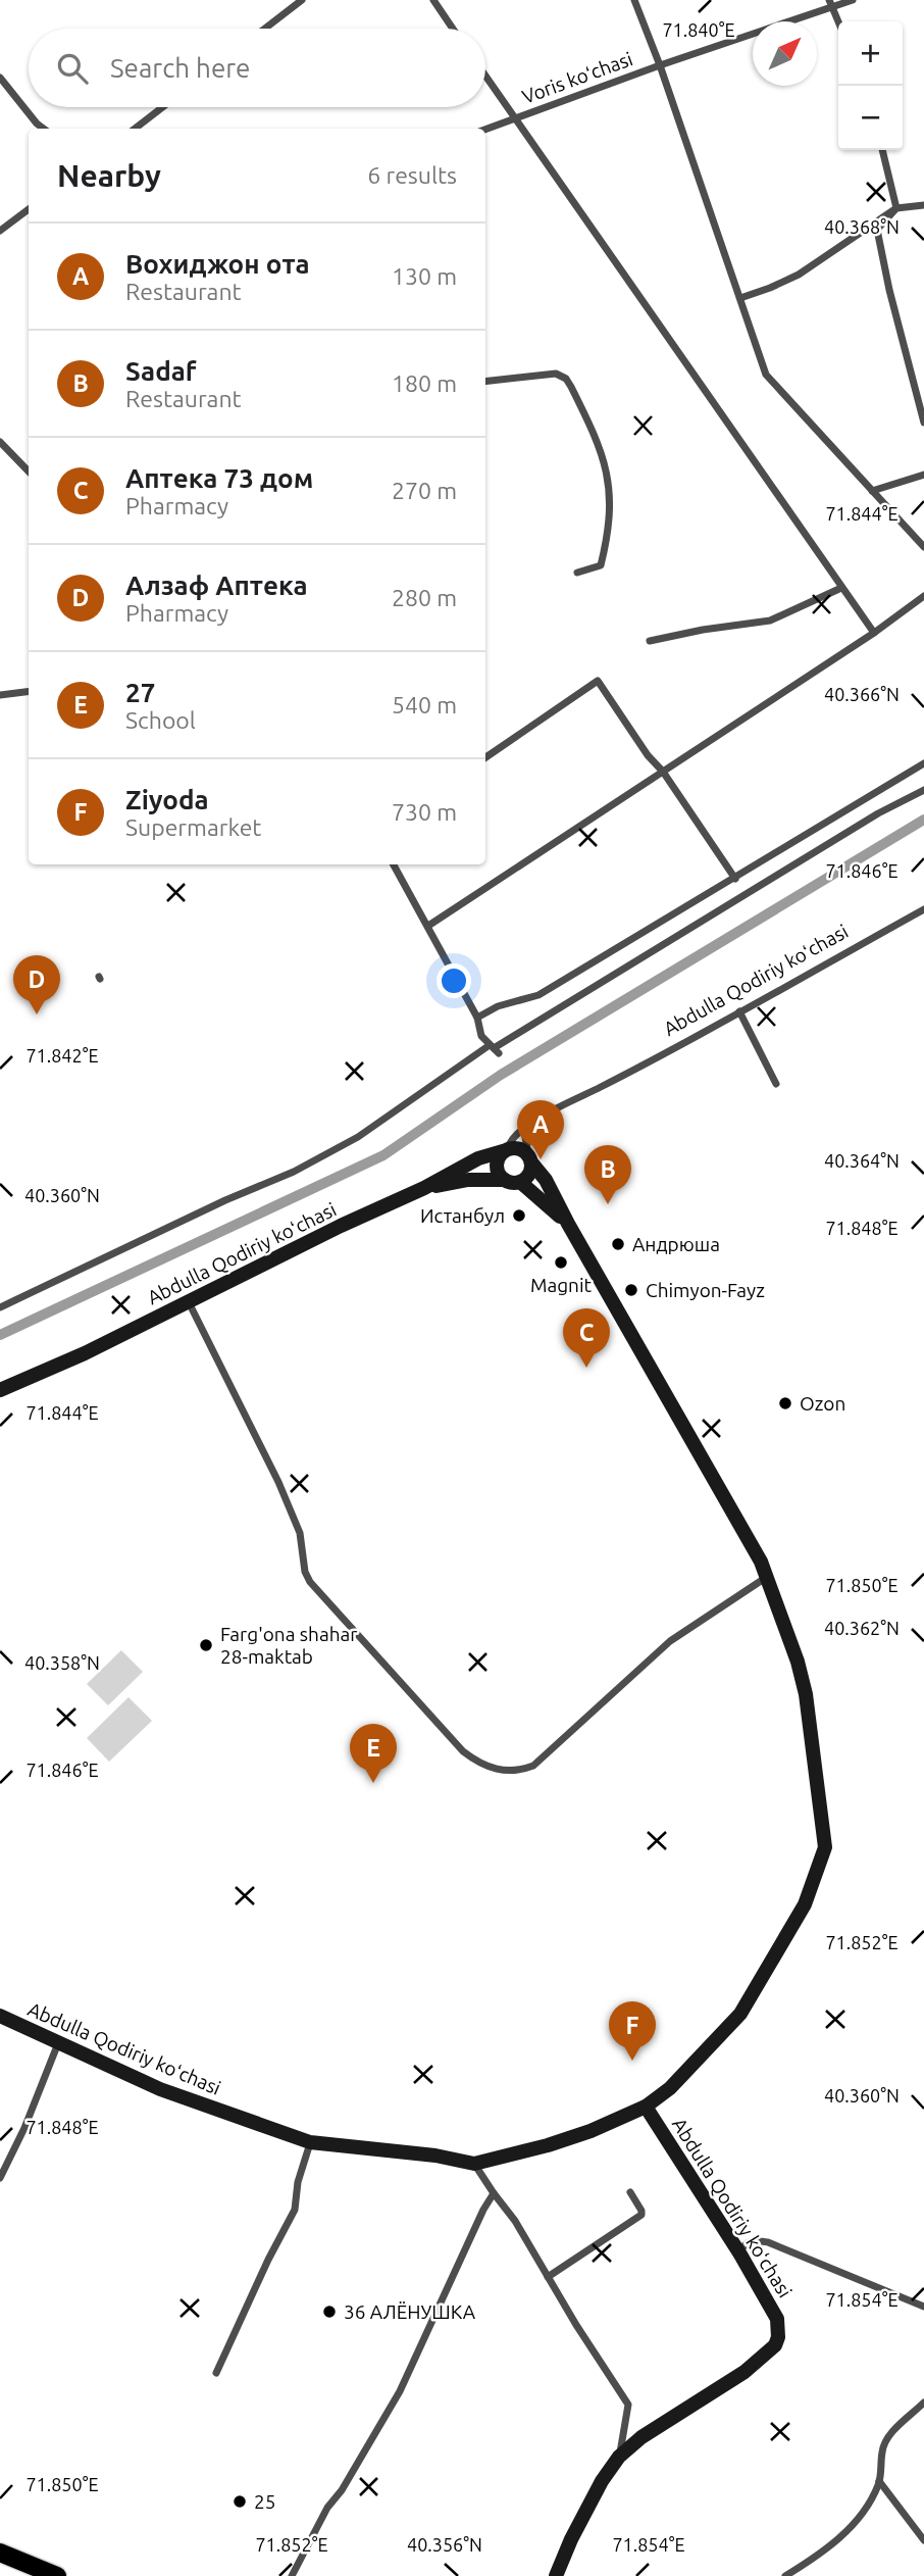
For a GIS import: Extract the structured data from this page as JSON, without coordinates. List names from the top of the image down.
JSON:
{
  "streets": {
    "street": ["Voris koʻchasi", "Abdulla Qodiriy koʻchasi"]
  },
  "places": [
    "Истанбул",
    "Андрюша",
    "Magnit",
    "Chimyon-Fayz",
    "Ozon",
    "Farg'ona shahar 28-maktab",
    "36 АЛЁНУШКА",
    "25"
  ],
  "north": "top right",
  "page": {
    "map_buttons": ["+", "−"],
    "search": "Search here",
    "heading": ["Nearby", "6 results"],
    "list": [
      {
        "mark": "A",
        "name": "Вохиджон ота",
        "note": "Restaurant",
        "value": "130 m"
      },
      {
        "mark": "B",
        "name": "Sadaf",
        "note": "Restaurant",
        "value": "180 m"
      },
      {
        "mark": "C",
        "name": "Аптека 73 дом",
        "note": "Pharmacy",
        "value": "270 m"
      },
      {
        "mark": "D",
        "name": "Алзаф Аптека",
        "note": "Pharmacy",
        "value": "280 m"
      },
      {
        "mark": "E",
        "name": "27",
        "note": "School",
        "value": "540 m"
      },
      {
        "mark": "F",
        "name": "Ziyoda",
        "note": "Supermarket",
        "value": "730 m"
      }
    ],
    "pins": [
      "D",
      "A",
      "B",
      "C",
      "E",
      "F"
    ]
  },
  "coordinates": [
    "71.840°E",
    "40.368°N",
    "71.844°E",
    "40.366°N",
    "71.846°E",
    "71.842°E",
    "40.364°N",
    "40.360°N",
    "71.848°E",
    "71.850°E",
    "40.362°N",
    "40.358°N",
    "71.852°E",
    "71.854°E",
    "40.356°N"
  ]
}
